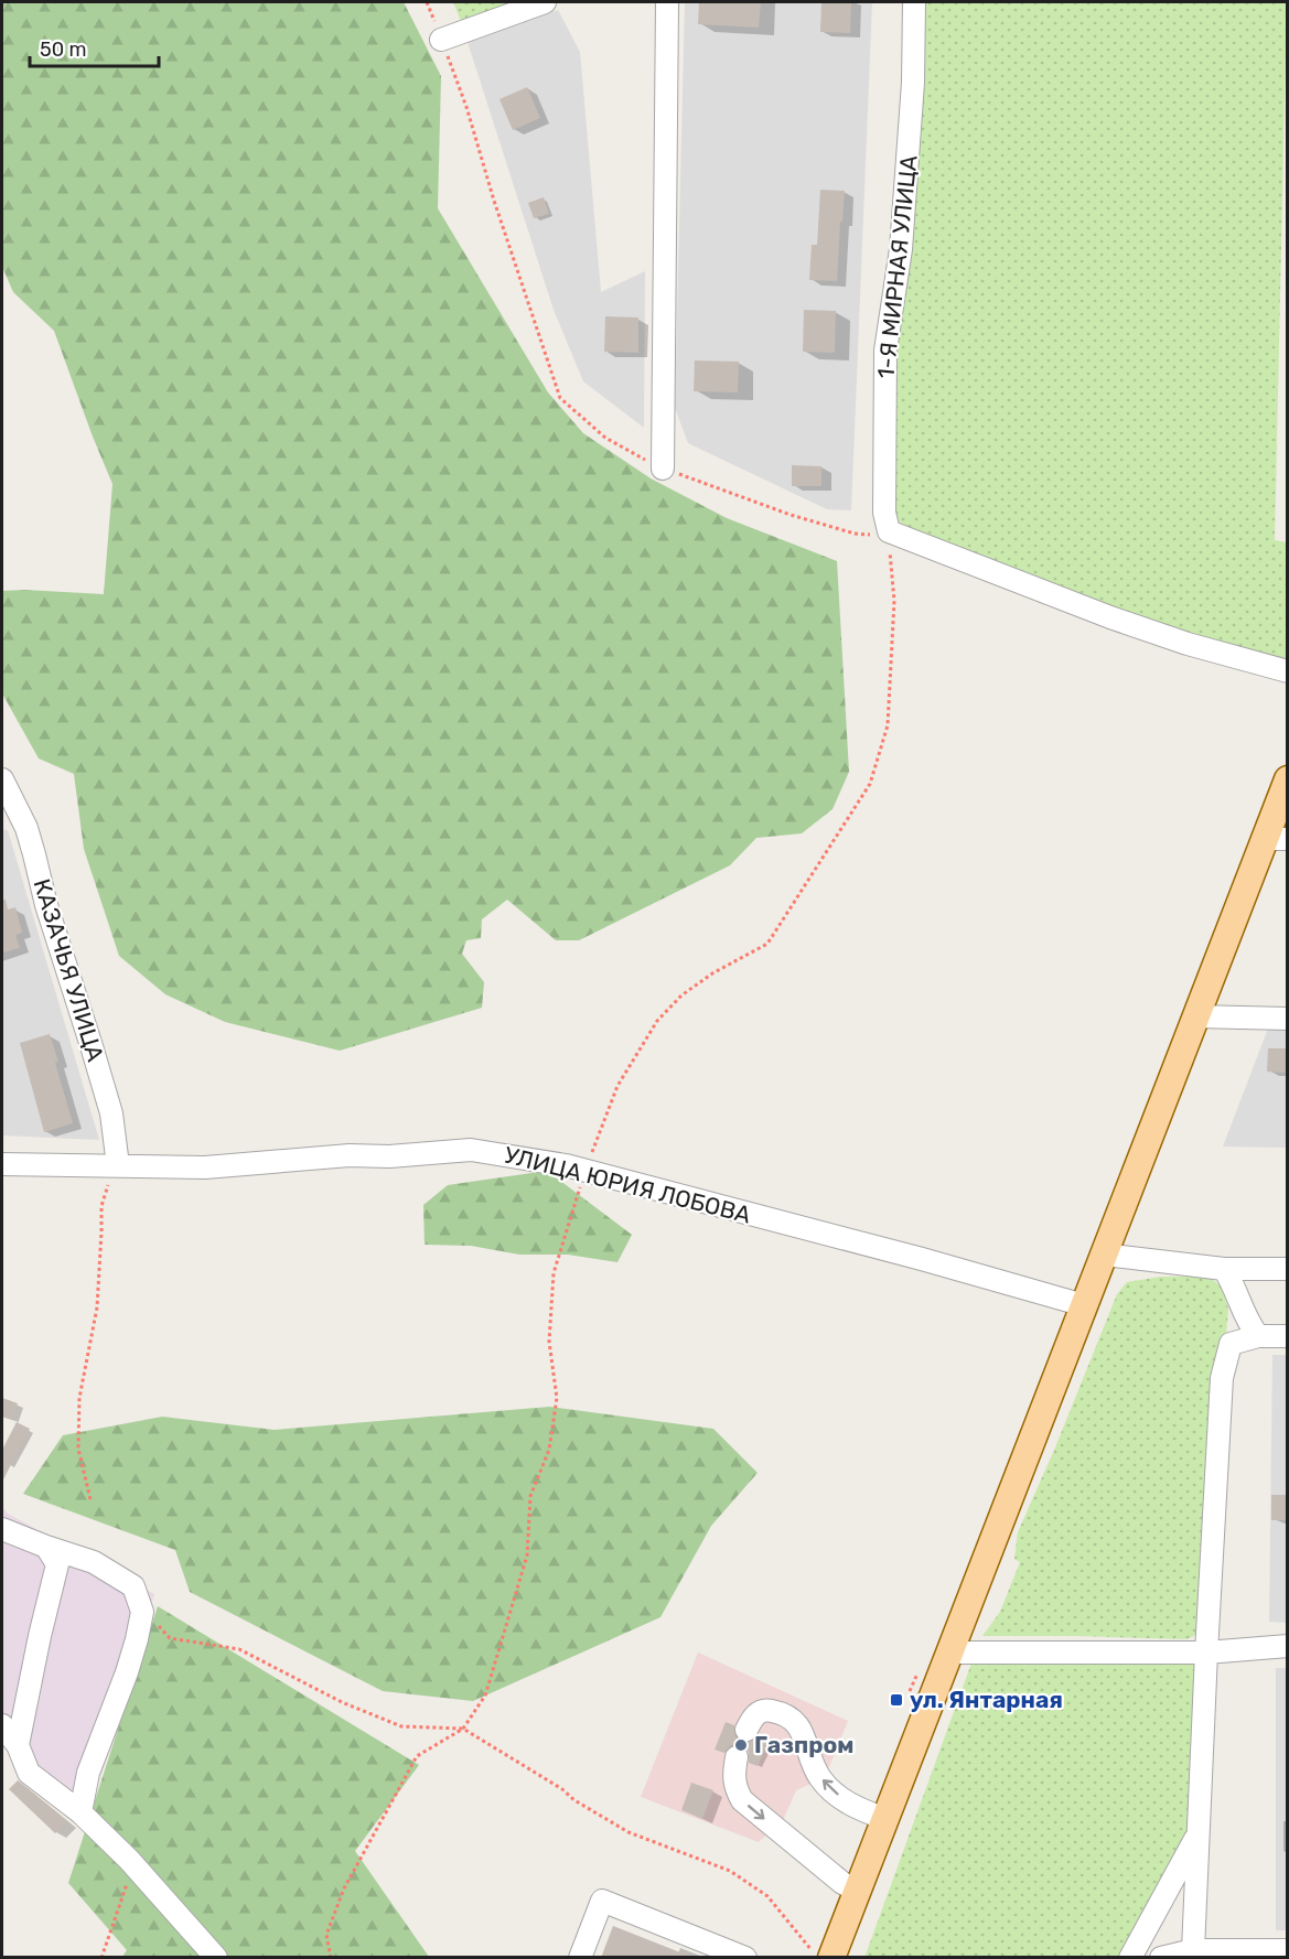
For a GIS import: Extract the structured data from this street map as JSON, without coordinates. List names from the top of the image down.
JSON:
{
  "streets": {
    "street": ["1-Я МИРНАЯ УЛИЦА", "КАЗАЧЬЯ УЛИЦА", "УЛИЦА ЮРИЯ ЛОБОВА"]
  },
  "crossings": [
    ["КАЗАЧЬЯ УЛИЦА", "УЛИЦА ЮРИЯ ЛОБОВА"]
  ],
  "places": {
    "transit": ["ул. Янтарная"],
    "other": ["Газпром"]
  },
  "scale_bar": "50 m"
}
